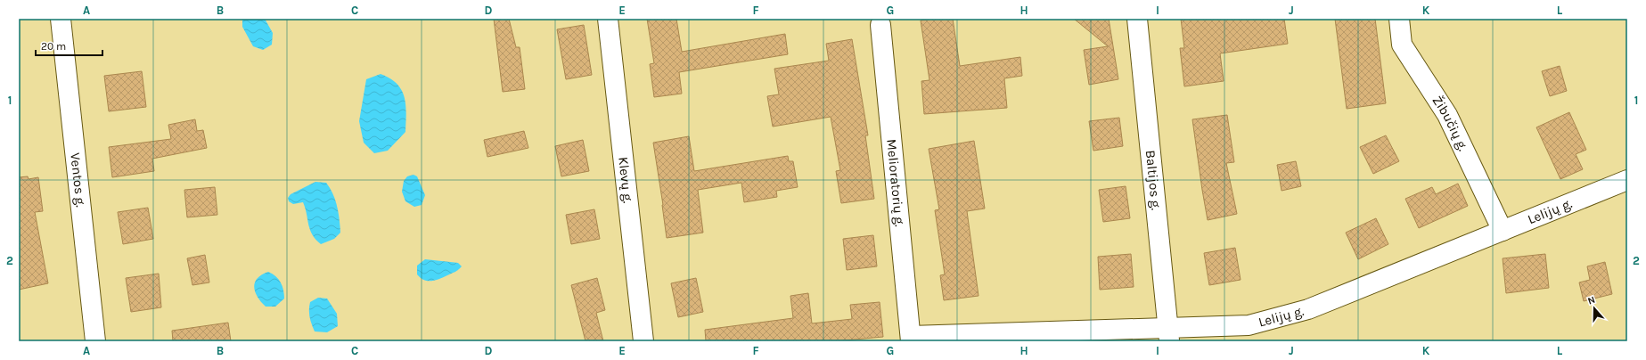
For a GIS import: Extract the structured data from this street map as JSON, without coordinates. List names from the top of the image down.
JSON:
{
  "streets": {
    "street": [
      "Žibučių g.",
      "Ventos g.",
      "Klevų g.",
      "Baltijos g.",
      "Melioratorių g.",
      "Lelijų g."
    ]
  },
  "crossings": [
    ["Žibučių g.", "Lelijų g."],
    ["Baltijos g.", "Lelijų g."],
    ["Melioratorių g.", "Lelijų g."]
  ],
  "scale_bar": "20 m",
  "north": "top",
  "grid": {
    "columns": [
      "A",
      "B",
      "C",
      "D",
      "E",
      "F",
      "G",
      "H",
      "I",
      "J",
      "K",
      "L"
    ],
    "rows": ["1", "2"]
  }
}
